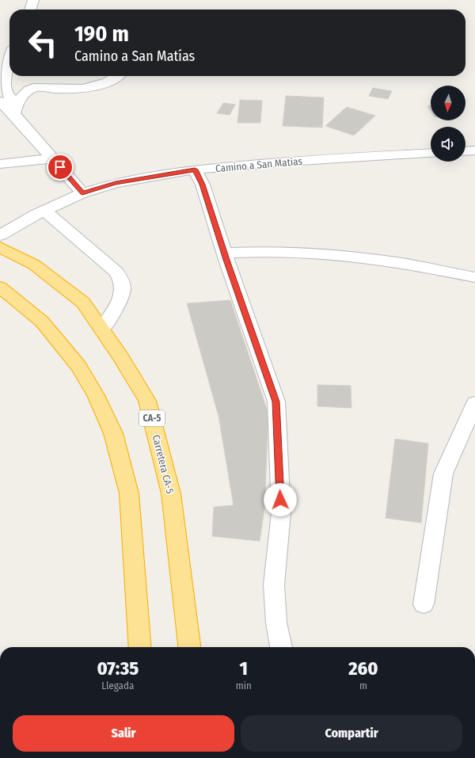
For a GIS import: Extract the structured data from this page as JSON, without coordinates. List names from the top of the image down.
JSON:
{
  "streets": {
    "highway": ["CA-5", "Carretera CA-5"],
    "street": ["Camino a San Matías"]
  },
  "north": "bottom",
  "page": {
    "turn": ["190 m", "Camino a San Matías"],
    "eta": [
      "07:35",
      "Llegada",
      "1",
      "min",
      "260",
      "m"
    ],
    "buttons": ["Salir", "Compartir"]
  }
}
